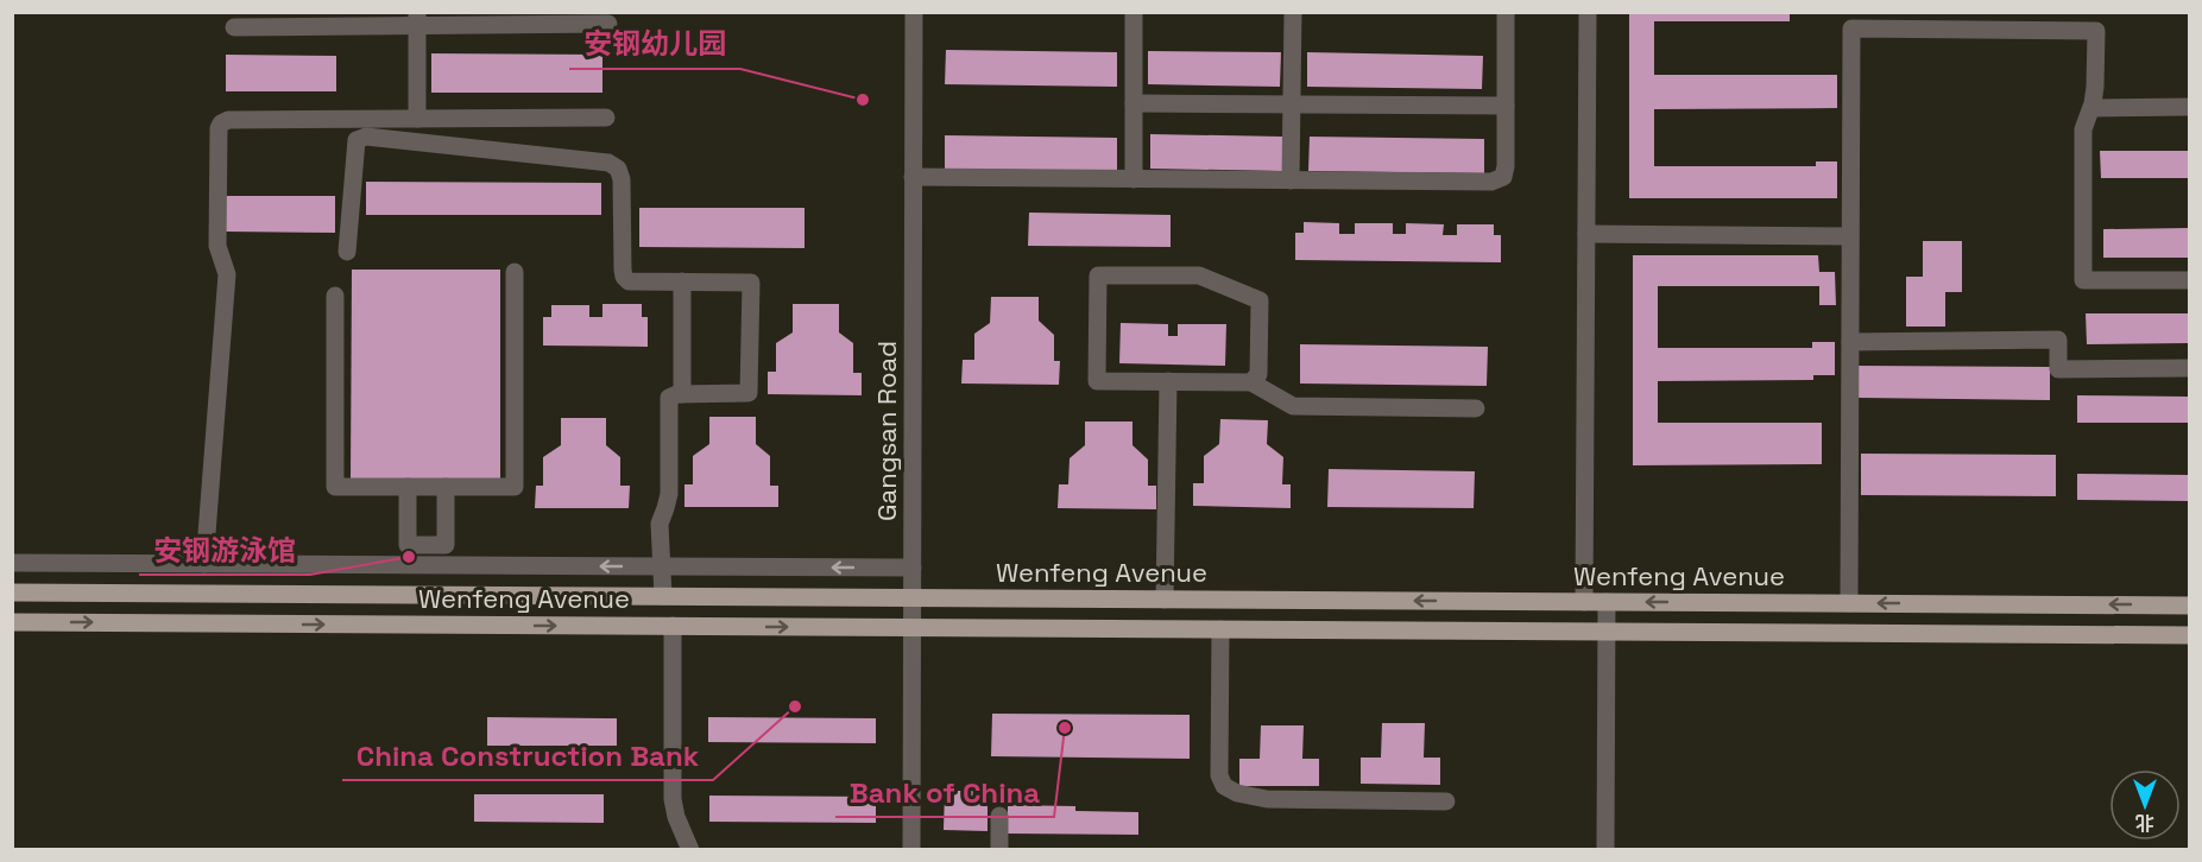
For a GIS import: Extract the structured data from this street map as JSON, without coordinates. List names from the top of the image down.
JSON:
{
  "streets": {
    "main road": ["Wenfeng Avenue"],
    "street": ["Gangsan Road"]
  },
  "crossings": [
    ["Gangsan Road", "Wenfeng Avenue"]
  ],
  "places": [
    "安钢幼儿园",
    "安钢游泳馆",
    "China Construction Bank",
    "Bank of China"
  ],
  "north": "bottom"
}
